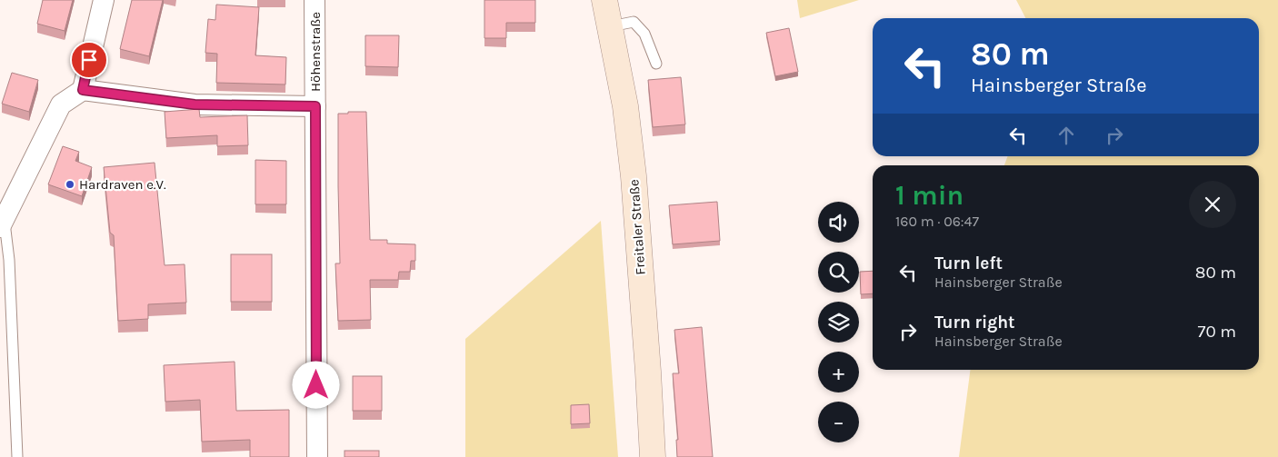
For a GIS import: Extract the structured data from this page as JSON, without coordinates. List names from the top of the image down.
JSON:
{
  "streets": {
    "main road": ["Freitaler Straße"],
    "street": ["Höhenstraße"]
  },
  "places": ["Hardraven e.V."],
  "page": {
    "turn": ["80 m", "Hainsberger Straße"],
    "heading": ["1 min", "160 m · 06:47"],
    "map_buttons": ["+", "−"],
    "list": [
      {
        "name": "Turn left",
        "note": "Hainsberger Straße",
        "value": "80 m"
      },
      {
        "name": "Turn right",
        "note": "Hainsberger Straße",
        "value": "70 m"
      }
    ]
  }
}
